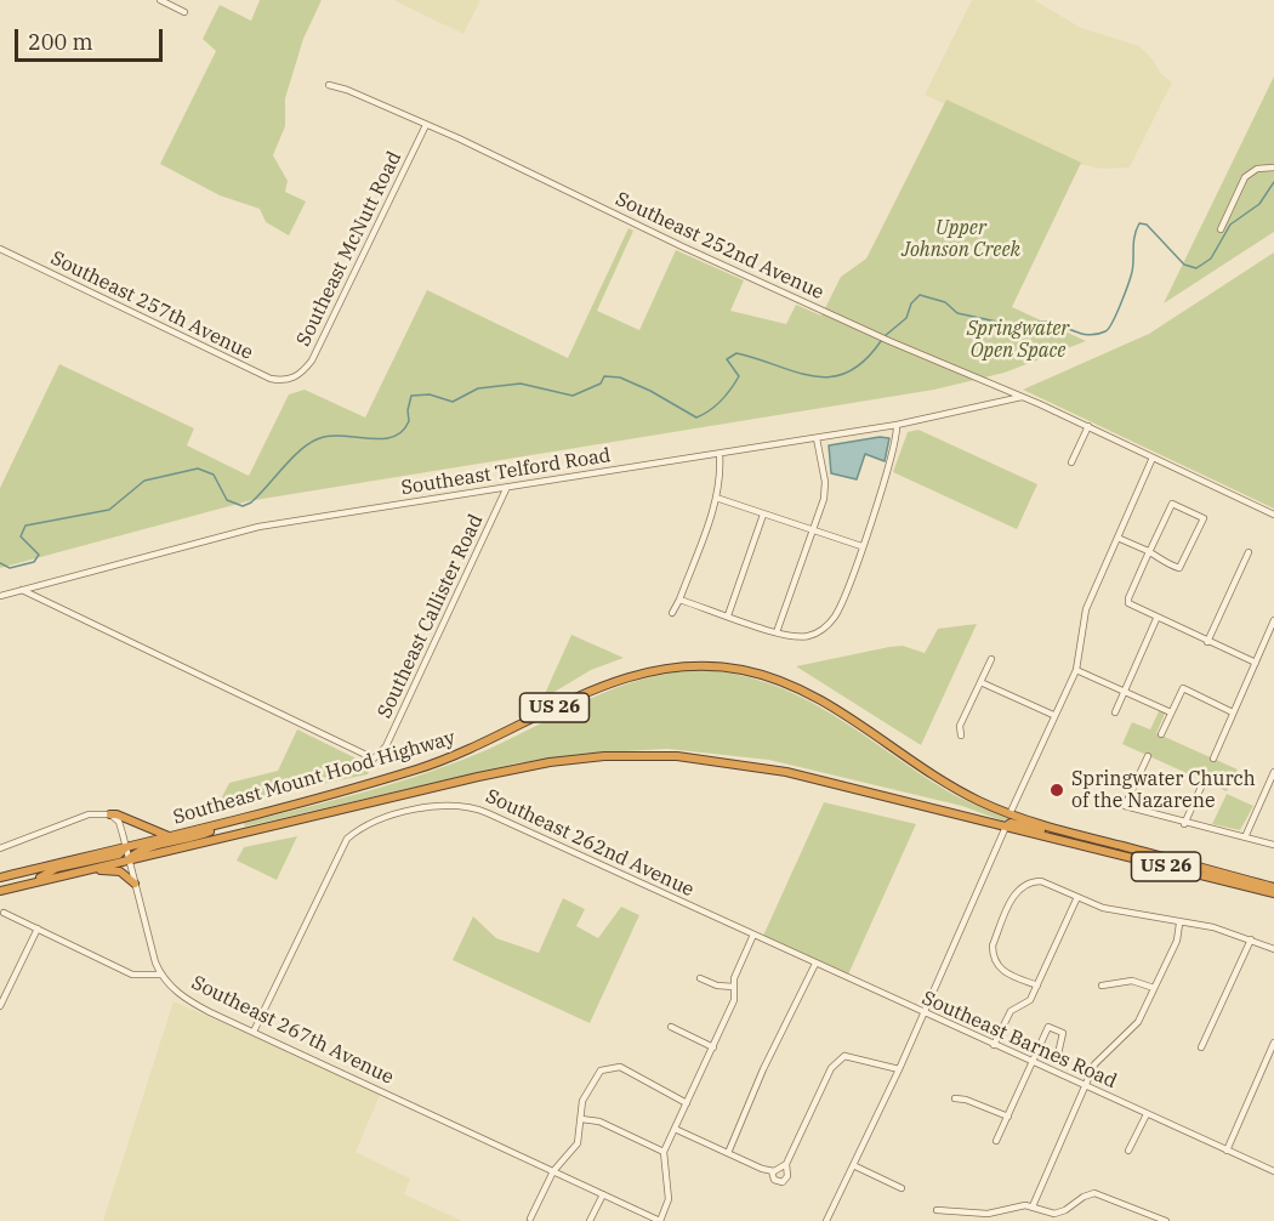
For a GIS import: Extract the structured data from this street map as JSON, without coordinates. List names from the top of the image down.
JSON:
{
  "streets": {
    "highway": ["US 26", "Southeast Mount Hood Highway"],
    "street": [
      "Southeast 252nd Avenue",
      "Southeast McNutt Road",
      "Southeast 257th Avenue",
      "Southeast Telford Road",
      "Southeast Callister Road",
      "Southeast 262nd Avenue",
      "Southeast 267th Avenue",
      "Southeast Barnes Road"
    ]
  },
  "crossings": [
    ["Southeast 252nd Avenue", "Southeast McNutt Road"],
    ["Southeast 252nd Avenue", "Southeast Telford Road"],
    ["Southeast McNutt Road", "Southeast 257th Avenue"],
    ["Southeast Telford Road", "Southeast Callister Road"],
    ["Southeast 262nd Avenue", "Southeast 267th Avenue"],
    ["Southeast 262nd Avenue", "Southeast Barnes Road"]
  ],
  "parks": ["Upper Johnson Creek", "Springwater Open Space"],
  "places": ["Springwater Church of the Nazarene"],
  "scale_bar": "200 m"
}
